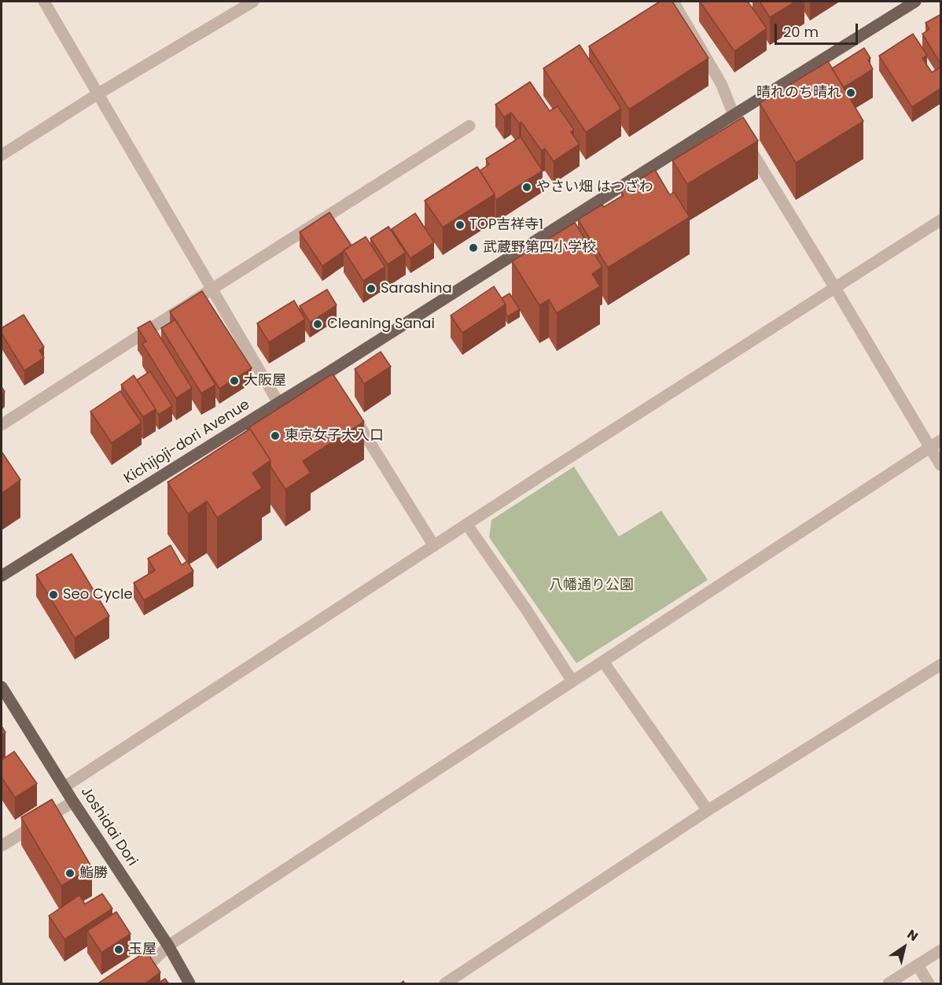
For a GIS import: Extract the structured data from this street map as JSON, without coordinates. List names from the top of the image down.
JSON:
{
  "streets": {
    "main road": ["Kichijoji-dori Avenue", "Joshidai Dori"]
  },
  "parks": ["八幡通り公園"],
  "places": [
    "晴れのち晴れ",
    "やさい畑 はつざわ",
    "TOP吉祥寺1",
    "武蔵野第四小学校",
    "Sarashina",
    "Cleaning Sanai",
    "大阪屋",
    "東京女子大入口",
    "Seo Cycle",
    "鮨勝",
    "玉屋"
  ],
  "scale_bar": "20 m",
  "north": "top right"
}
